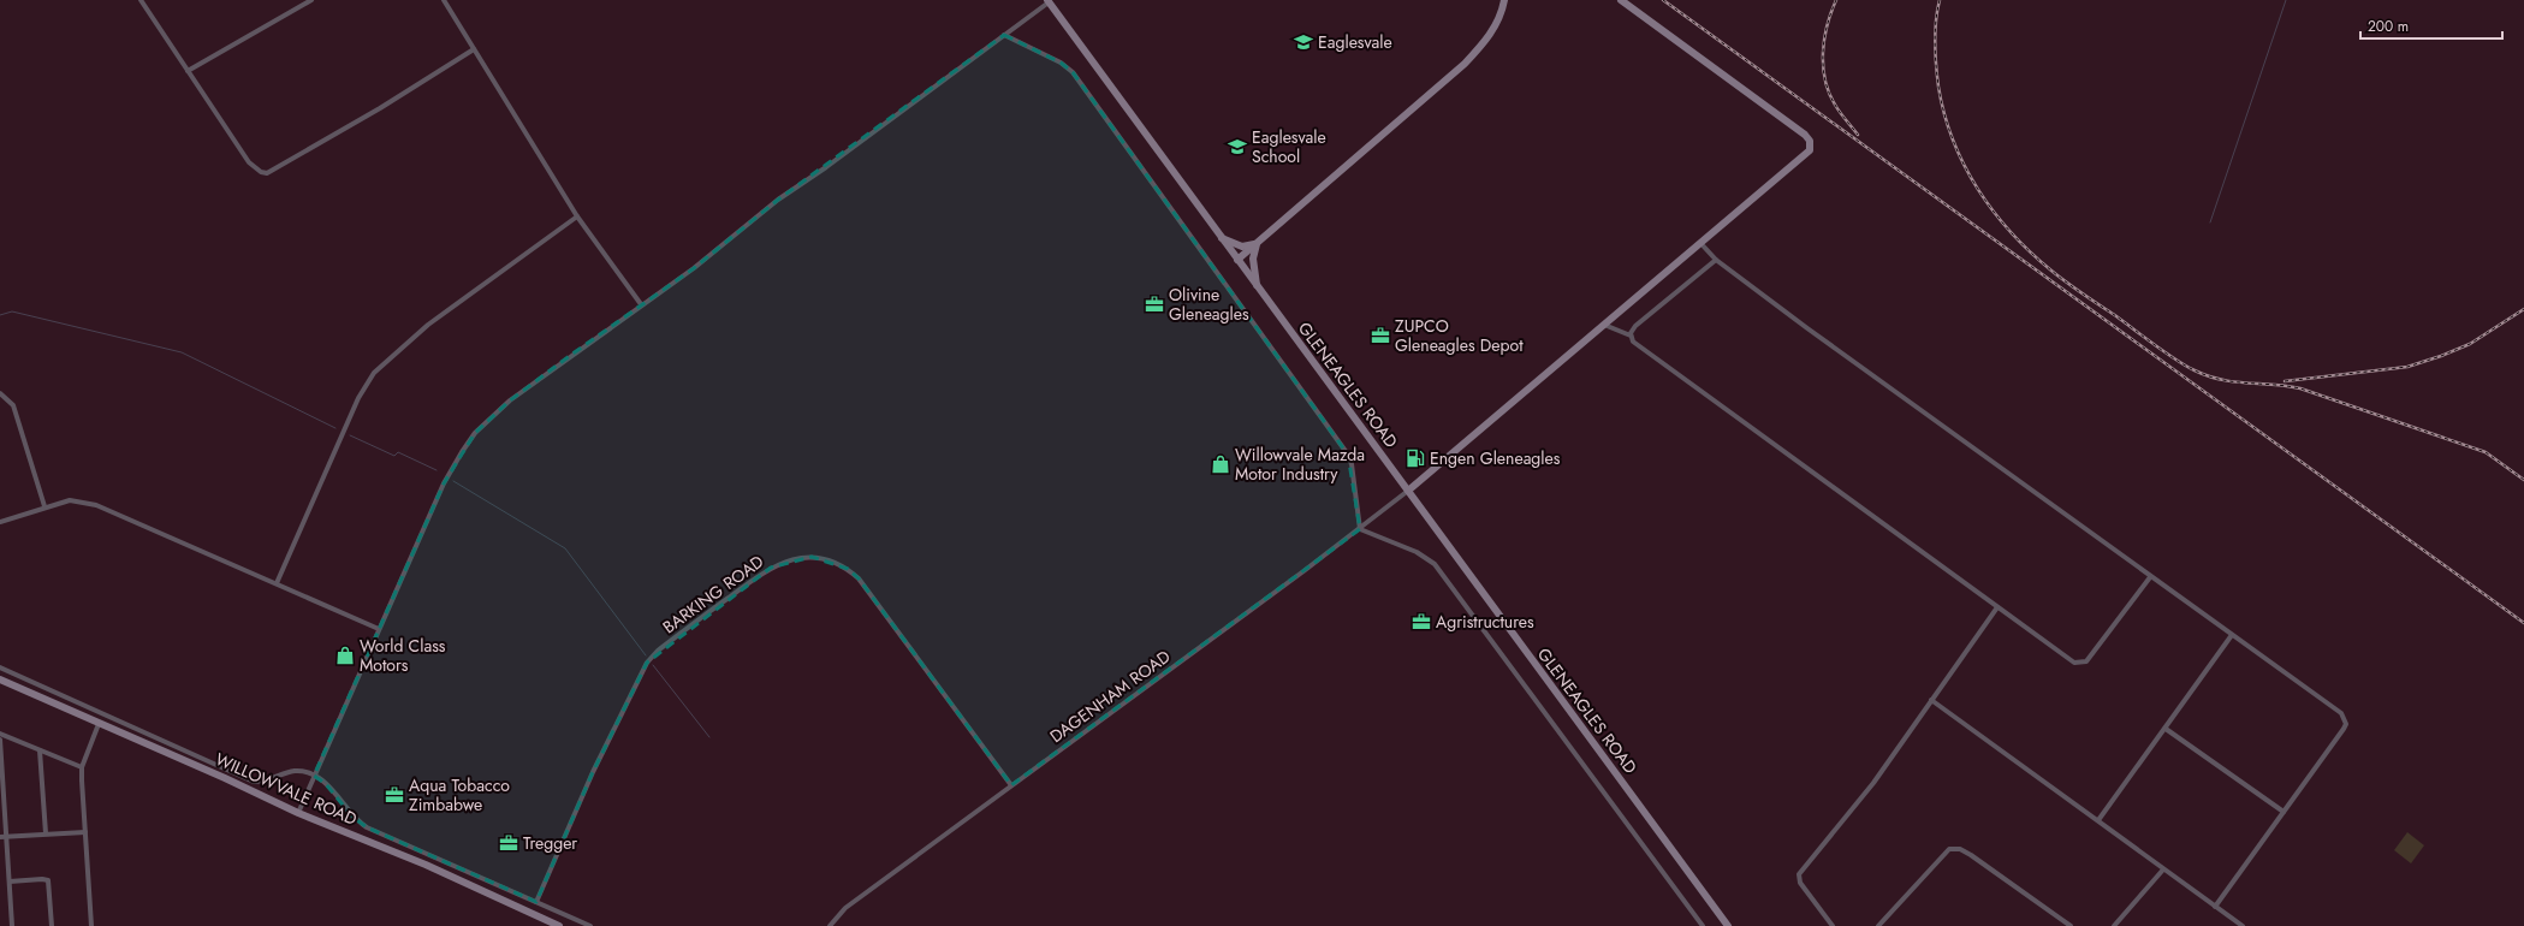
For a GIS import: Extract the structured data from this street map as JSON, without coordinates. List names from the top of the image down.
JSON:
{
  "streets": {
    "street": [
      "GLENEAGLES ROAD",
      "BARKING ROAD",
      "DAGENHAM ROAD",
      "WILLOWVALE ROAD"
    ]
  },
  "crossings": [
    ["GLENEAGLES ROAD", "DAGENHAM ROAD"],
    ["BARKING ROAD", "DAGENHAM ROAD"]
  ],
  "places": {
    "school or university": ["Eaglesvale", "Eaglesvale School"],
    "office": [
      "Olivine Gleneagles",
      "ZUPCO Gleneagles Depot",
      "Agristructures",
      "Aqua Tobacco Zimbabwe",
      "Tregger"
    ],
    "fuel station": ["Engen Gleneagles"],
    "shop": ["Willowvale Mazda Motor Industry", "World Class Motors"]
  },
  "scale_bar": "200 m"
}
